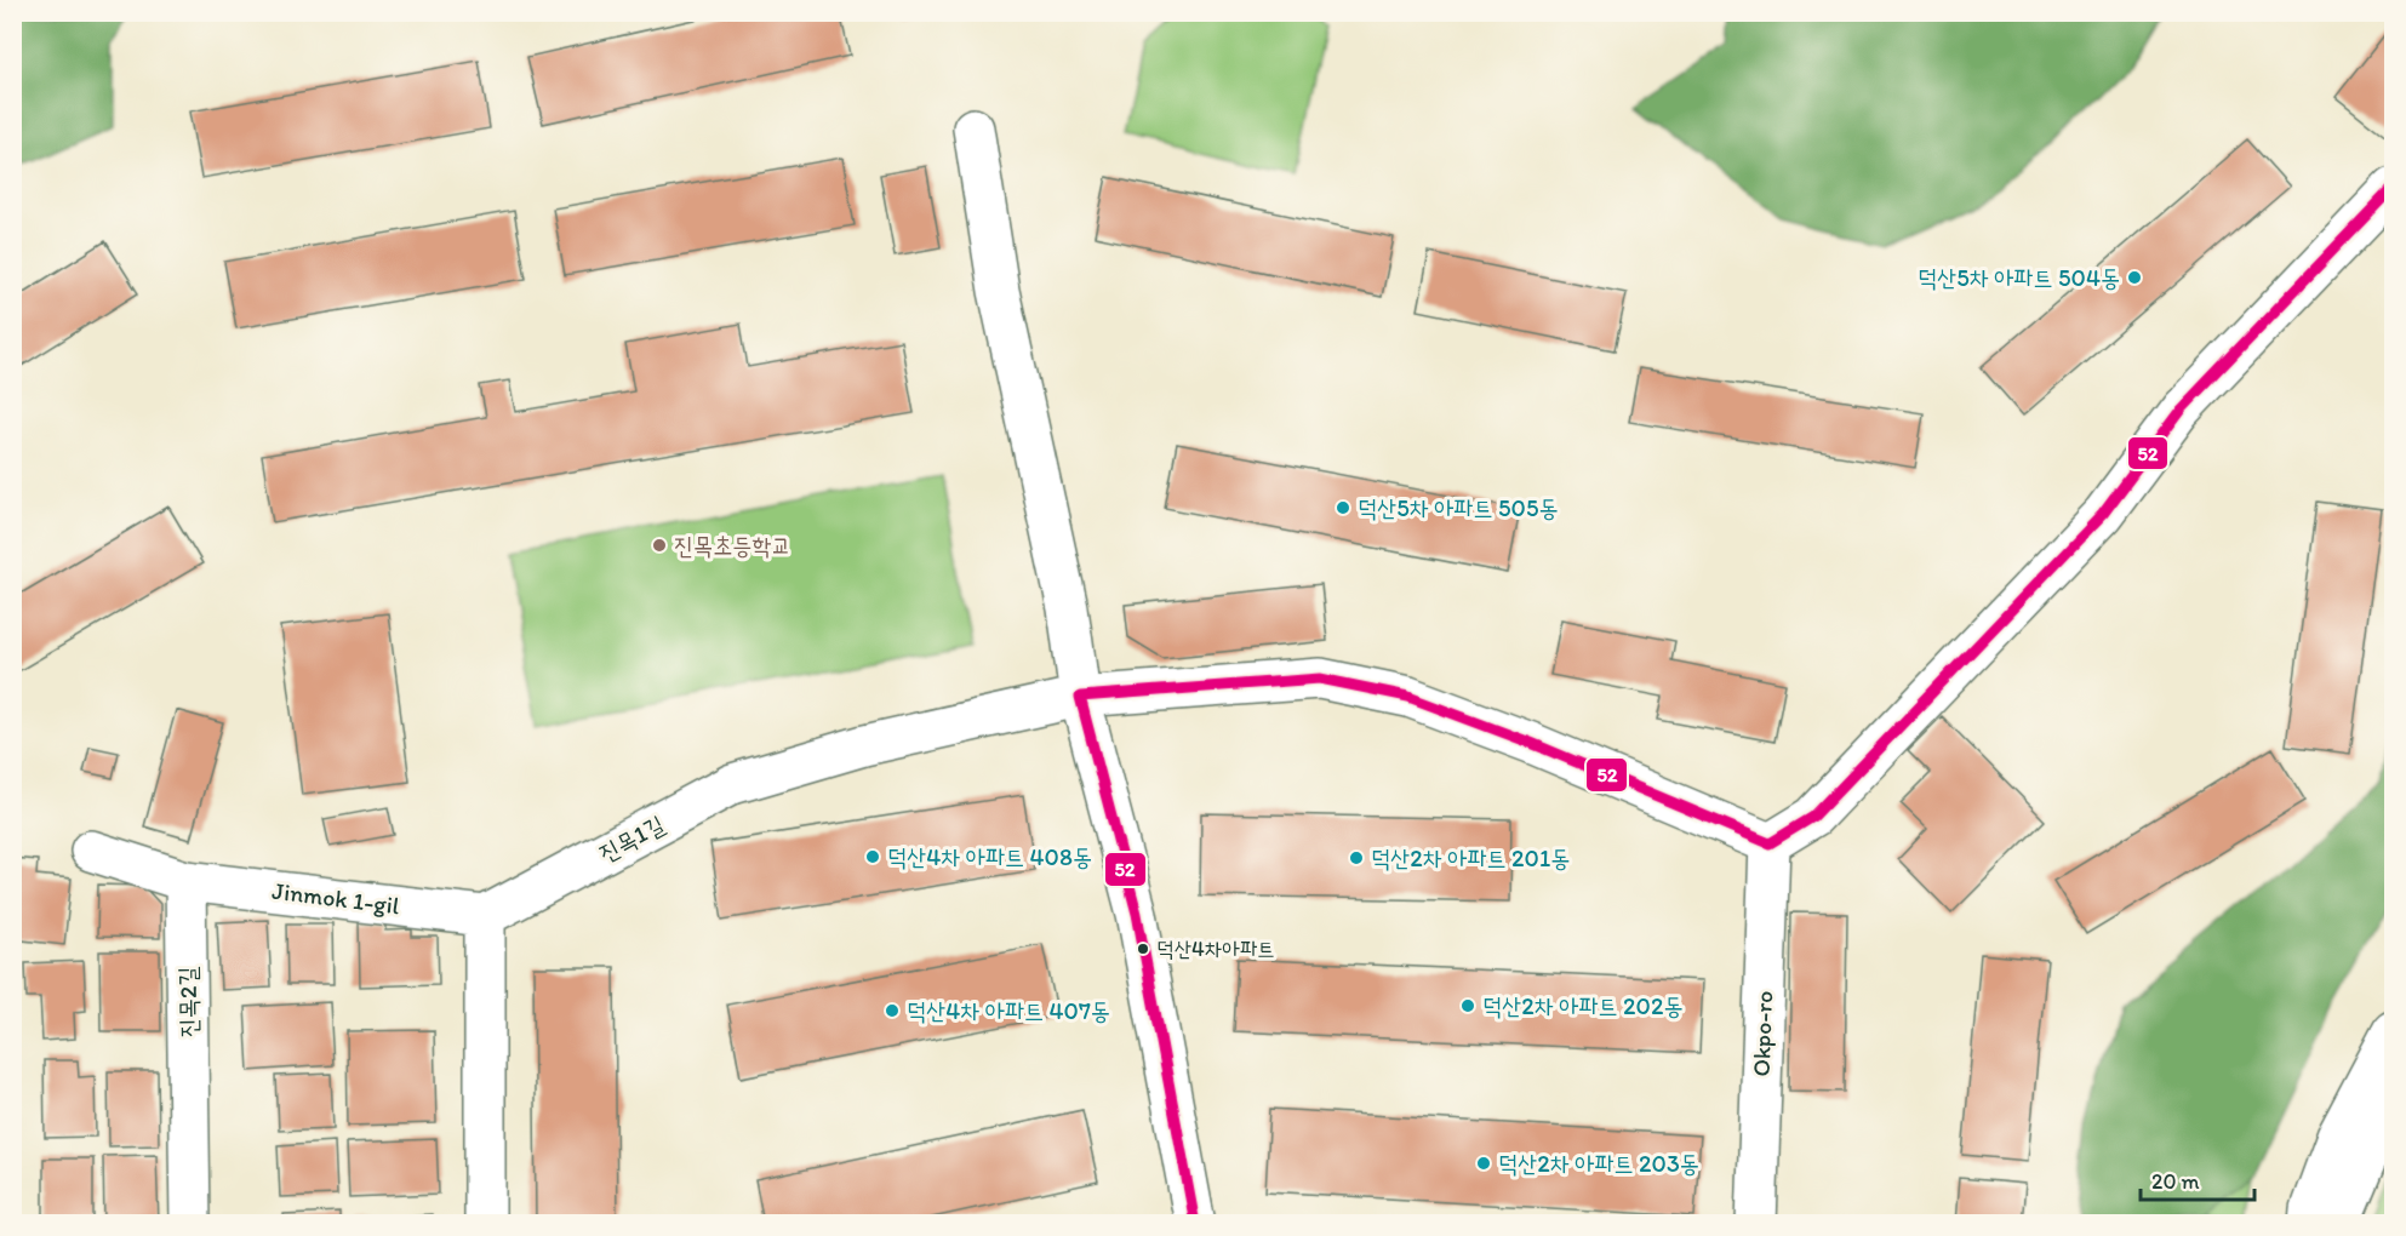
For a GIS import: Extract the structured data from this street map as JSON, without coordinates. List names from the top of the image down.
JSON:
{
  "streets": {
    "street": [
      "진목1길",
      "Jinmok 1-gil",
      "진목2길",
      "Okpo-ro"
    ]
  },
  "crossings": [
    ["진목1길", "Jinmok 1-gil"],
    ["진목1길", "Okpo-ro"],
    ["Jinmok 1-gil", "진목2길"]
  ],
  "places": [
    "덕산5차 아파트 504동",
    "덕산5차 아파트 505동",
    "진목초등학교",
    "덕산4차 아파트 408동",
    "덕산2차 아파트 201동",
    "덕산4차아파트",
    "덕산2차 아파트 202동",
    "덕산4차 아파트 407동",
    "덕산2차 아파트 203동"
  ],
  "lines": ["transit line 52"],
  "scale_bar": "20 m"
}
